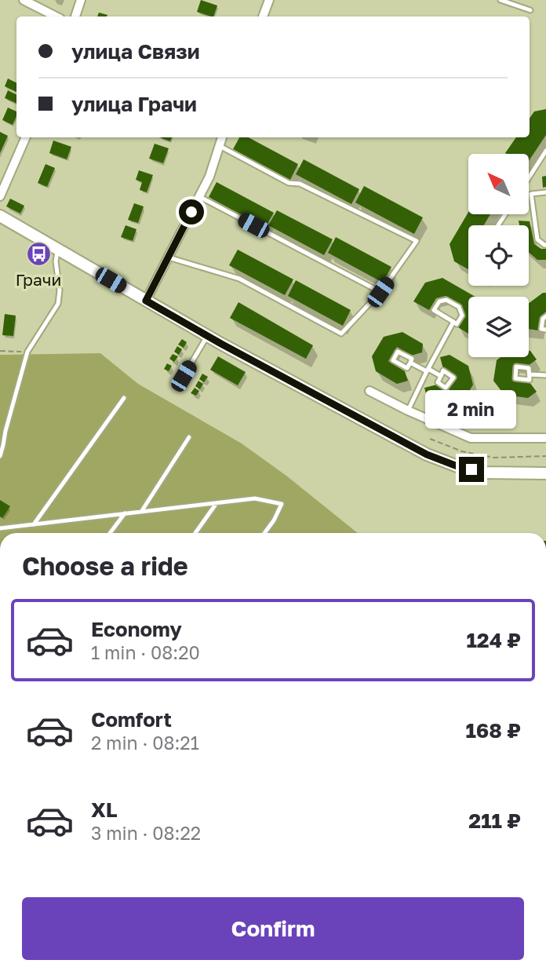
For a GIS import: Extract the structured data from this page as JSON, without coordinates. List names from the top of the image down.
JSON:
{
  "places": {
    "bus stop": ["Грачи"]
  },
  "north": "top left",
  "page": {
    "banner": ["улица Связи", "улица Грачи"],
    "bubble": "2 min",
    "heading": "Choose a ride",
    "list": [
      {
        "name": "Economy",
        "note": "1 min · 08:20",
        "value": "124 ₽"
      },
      {
        "name": "Comfort",
        "note": "2 min · 08:21",
        "value": "168 ₽"
      },
      {
        "name": "XL",
        "note": "3 min · 08:22",
        "value": "211 ₽"
      }
    ],
    "buttons": "Confirm"
  }
}
